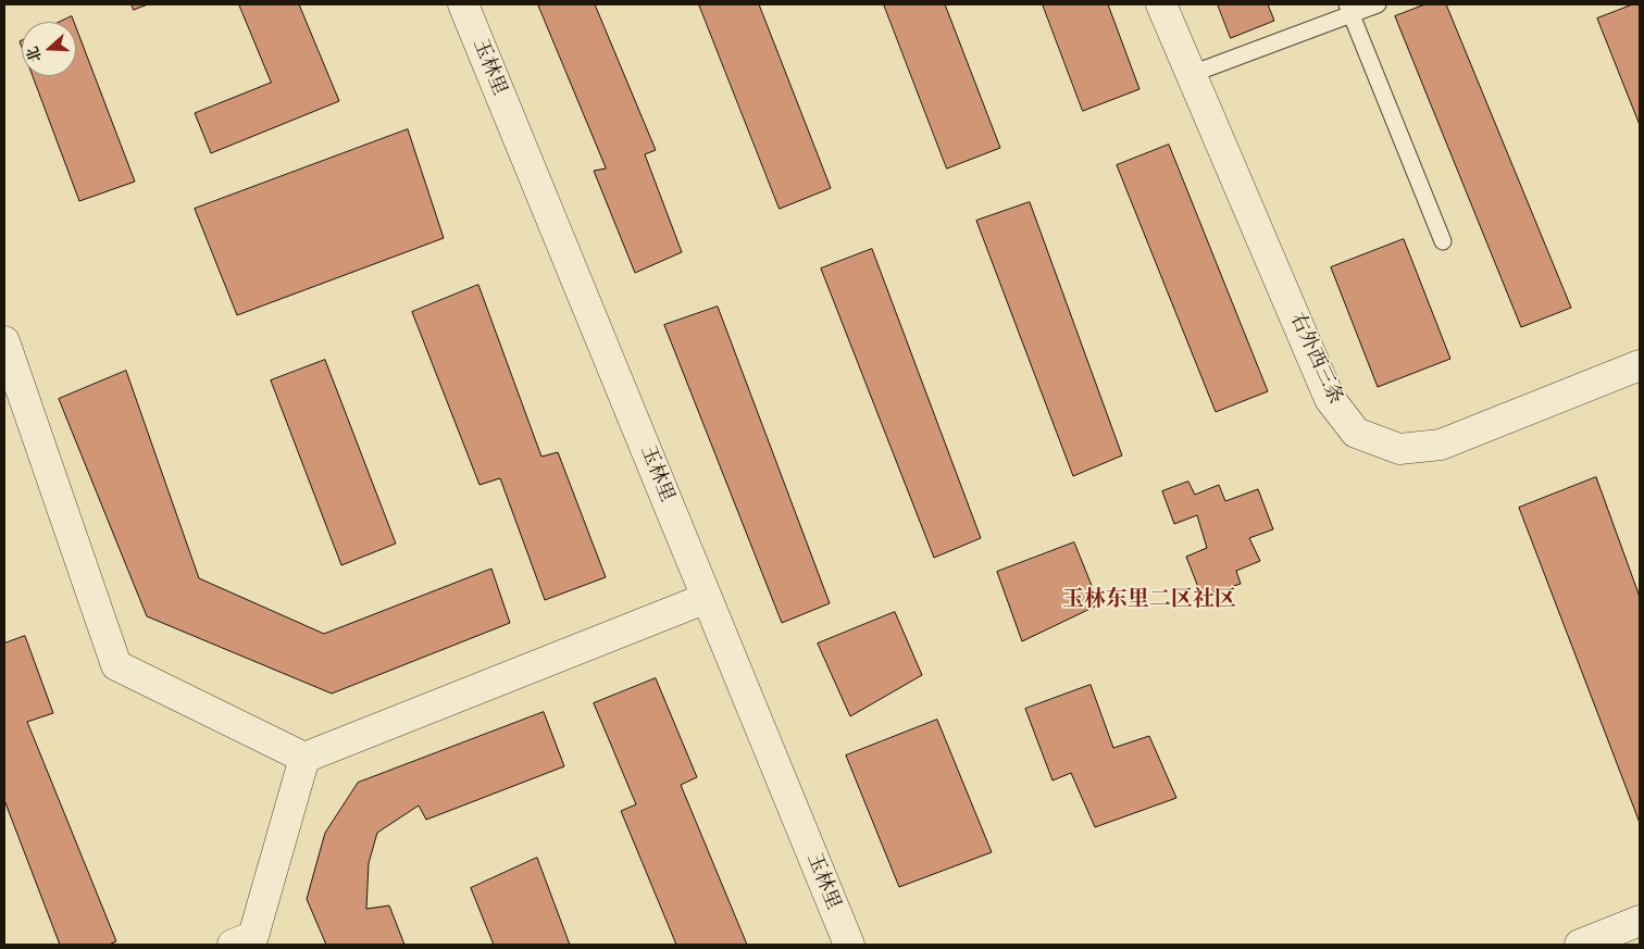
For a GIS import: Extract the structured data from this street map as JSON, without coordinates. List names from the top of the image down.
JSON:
{
  "streets": {
    "street": ["玉林里", "右外西三条"]
  },
  "districts": ["玉林东里二区社区"],
  "north": "left"
}
